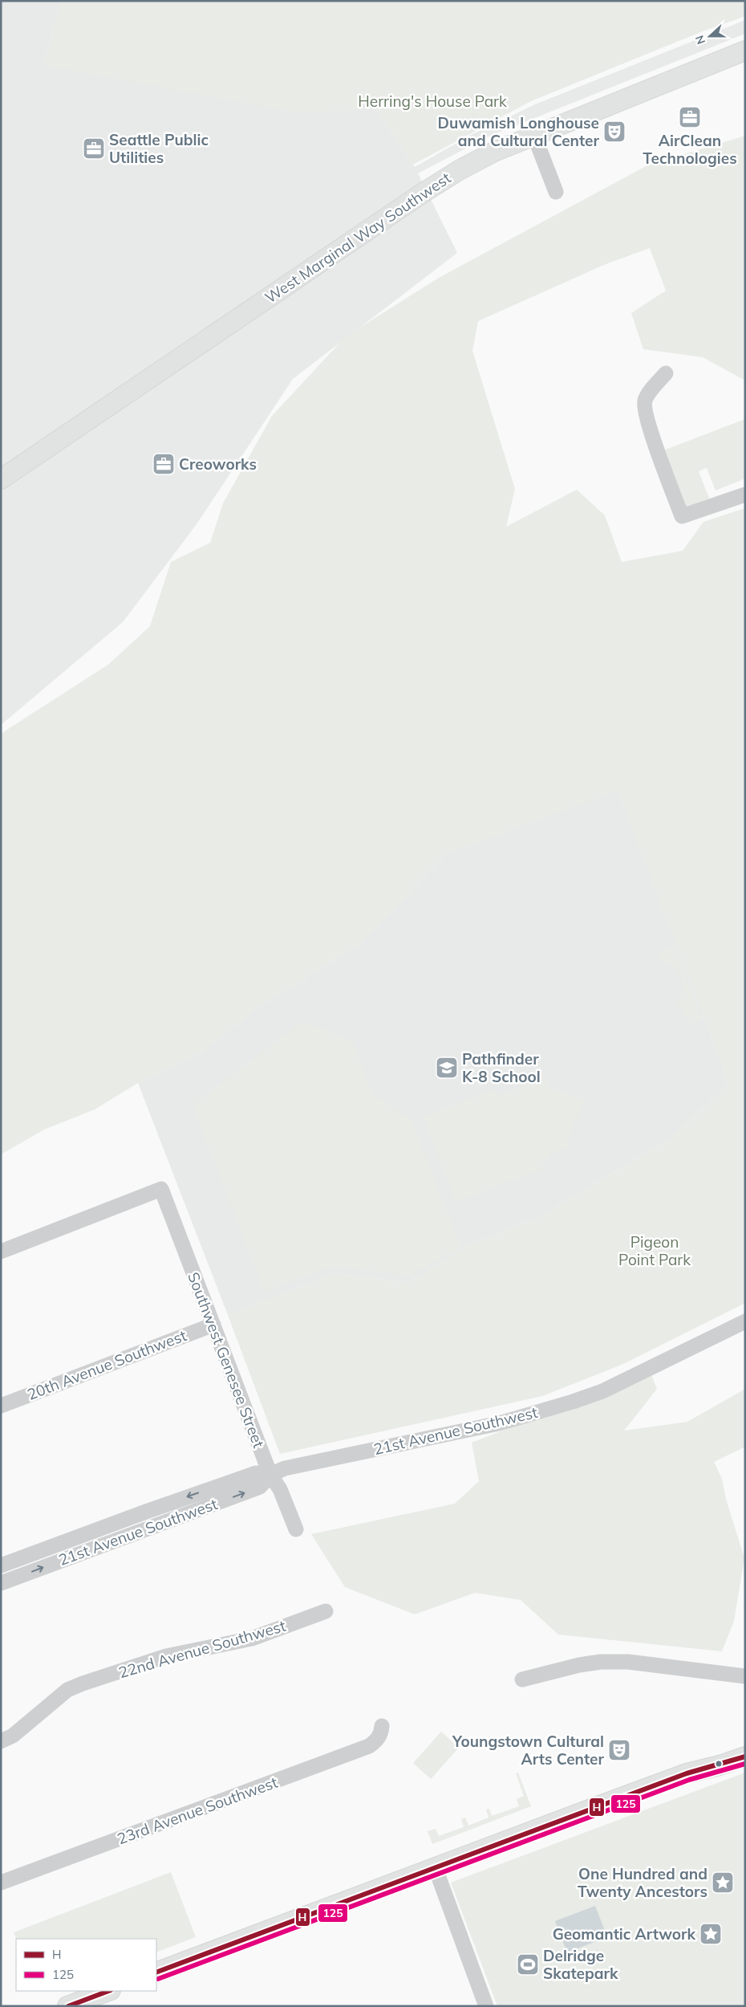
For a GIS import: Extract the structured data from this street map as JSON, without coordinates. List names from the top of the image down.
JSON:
{
  "streets": {
    "main road": ["West Marginal Way Southwest"],
    "street": [
      "Southwest Genesee Street",
      "20th Avenue Southwest",
      "21st Avenue Southwest",
      "22nd Avenue Southwest",
      "23rd Avenue Southwest"
    ]
  },
  "crossings": [
    ["Southwest Genesee Street", "20th Avenue Southwest"],
    ["Southwest Genesee Street", "21st Avenue Southwest"]
  ],
  "parks": ["Herring's House Park", "Pigeon Point Park"],
  "places": {
    "office": ["AirClean Technologies", "Seattle Public Utilities", "Creoworks"],
    "theatre": ["Duwamish Longhouse and Cultural Center", "Youngstown Cultural Arts Center"],
    "school or university": ["Pathfinder K-8 School"],
    "place": ["One Hundred and Twenty Ancestors", "Geomantic Artwork"],
    "sports": ["Delridge Skatepark"]
  },
  "lines": ["transit line H", "transit line 125"],
  "legend": ["H", "125"],
  "north": "left"
}
